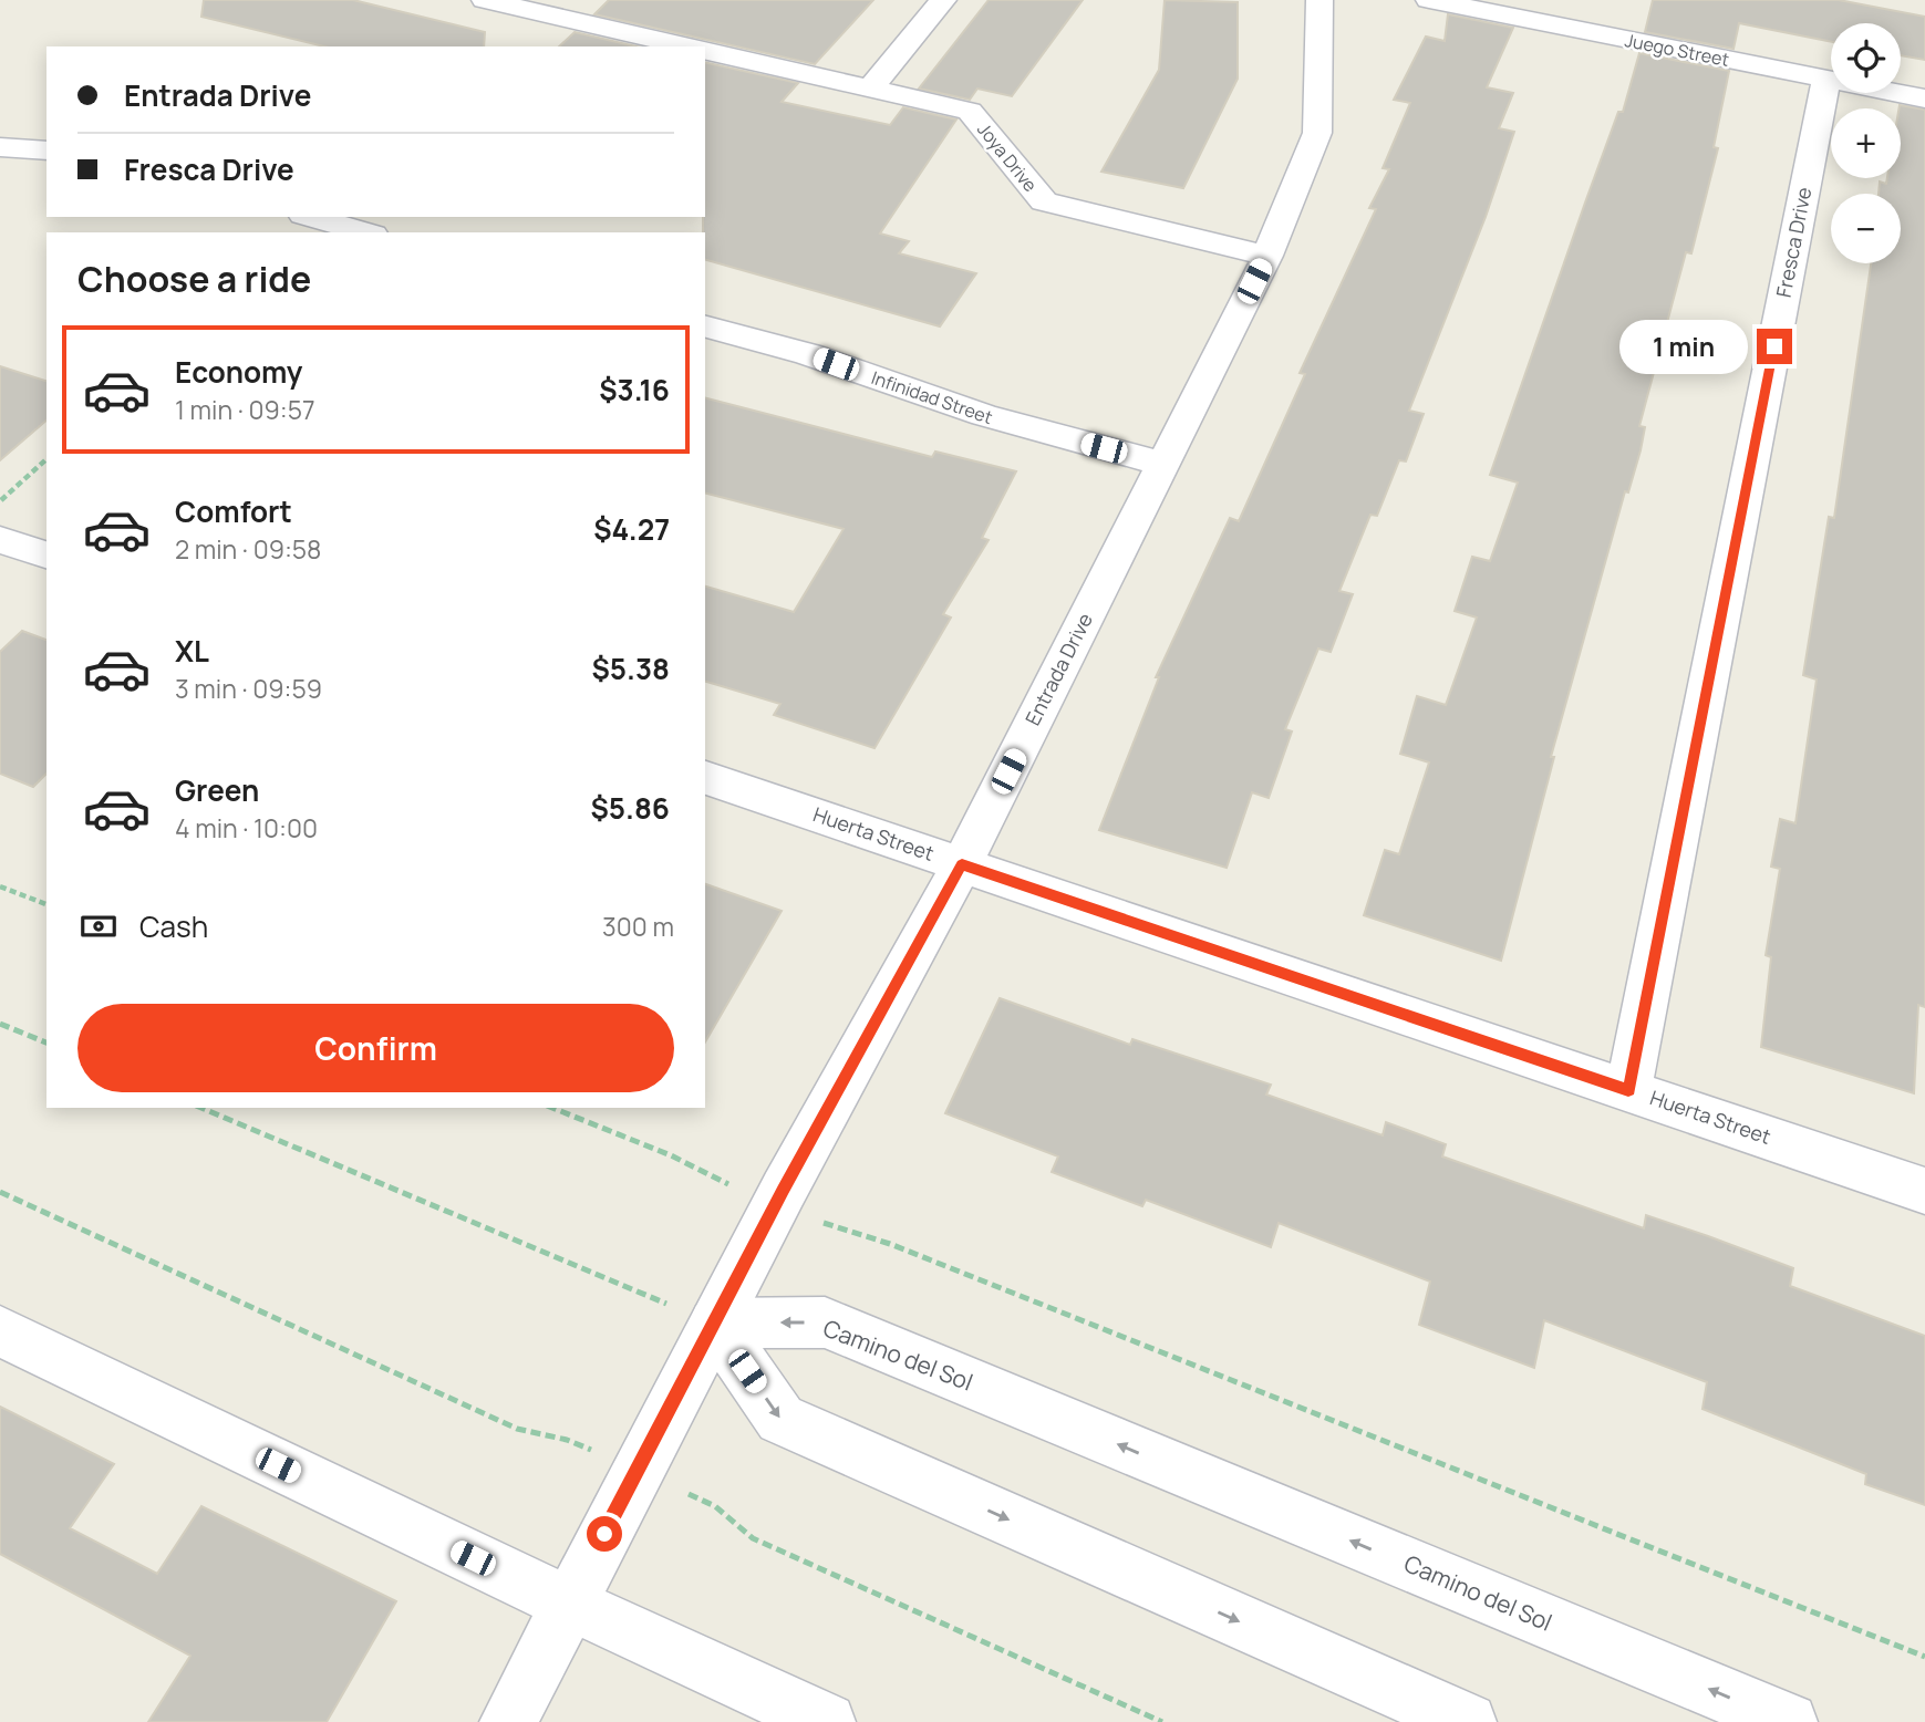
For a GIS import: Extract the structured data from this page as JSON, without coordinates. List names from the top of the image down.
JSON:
{
  "streets": {
    "street": [
      "Juego Street",
      "Joya Drive",
      "Fresca Drive",
      "Infinidad Street",
      "Entrada Drive",
      "Huerta Street",
      "Camino del Sol"
    ]
  },
  "crossings": [
    ["Juego Street", "Fresca Drive"],
    ["Joya Drive", "Entrada Drive"],
    ["Fresca Drive", "Huerta Street"],
    ["Infinidad Street", "Entrada Drive"],
    ["Entrada Drive", "Huerta Street"],
    ["Entrada Drive", "Camino del Sol"]
  ],
  "page": {
    "map_buttons": ["+", "−"],
    "banner": ["Entrada Drive", "Fresca Drive"],
    "heading": "Choose a ride",
    "bubble": "1 min",
    "list": [
      {
        "name": "Economy",
        "note": "1 min · 09:57",
        "value": "$3.16"
      },
      {
        "name": "Comfort",
        "note": "2 min · 09:58",
        "value": "$4.27"
      },
      {
        "name": "XL",
        "note": "3 min · 09:59",
        "value": "$5.38"
      },
      {
        "name": "Green",
        "note": "4 min · 10:00",
        "value": "$5.86"
      }
    ],
    "pay": ["Cash", "300 m"],
    "buttons": "Confirm"
  }
}
